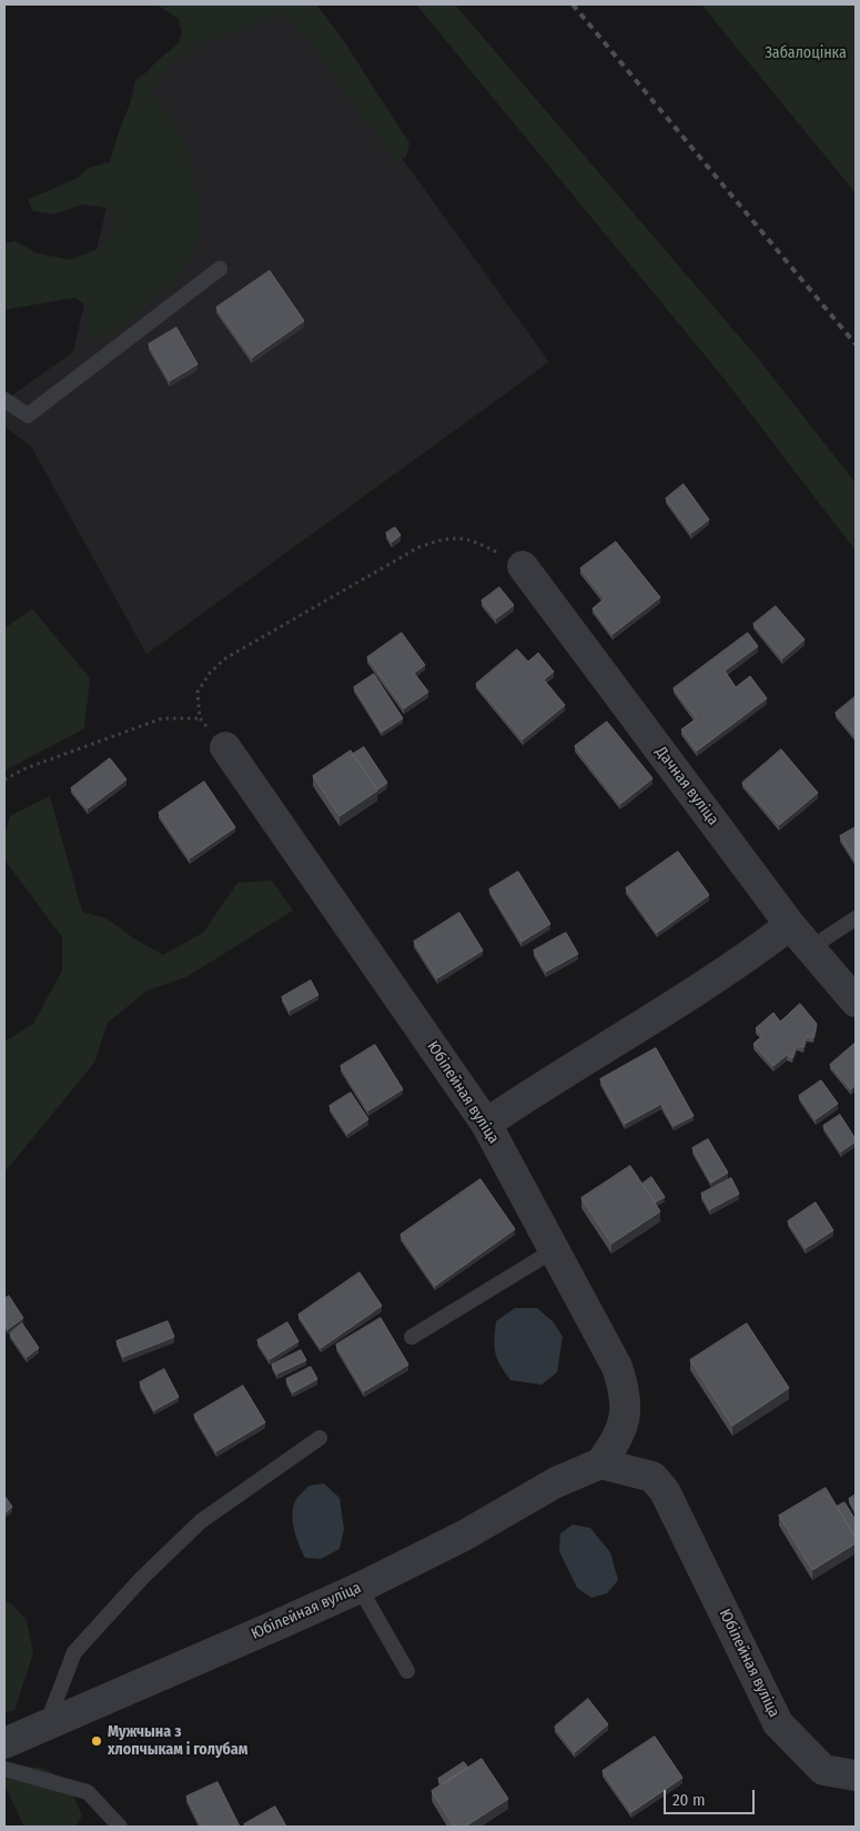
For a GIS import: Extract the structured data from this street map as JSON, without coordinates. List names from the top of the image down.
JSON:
{
  "streets": {
    "street": ["Дачная вуліца", "Юбілейная вуліца"]
  },
  "parks": ["Забалоцінка"],
  "places": ["Мужчына з хлопчыкам і голубам"],
  "scale_bar": "20 m"
}
